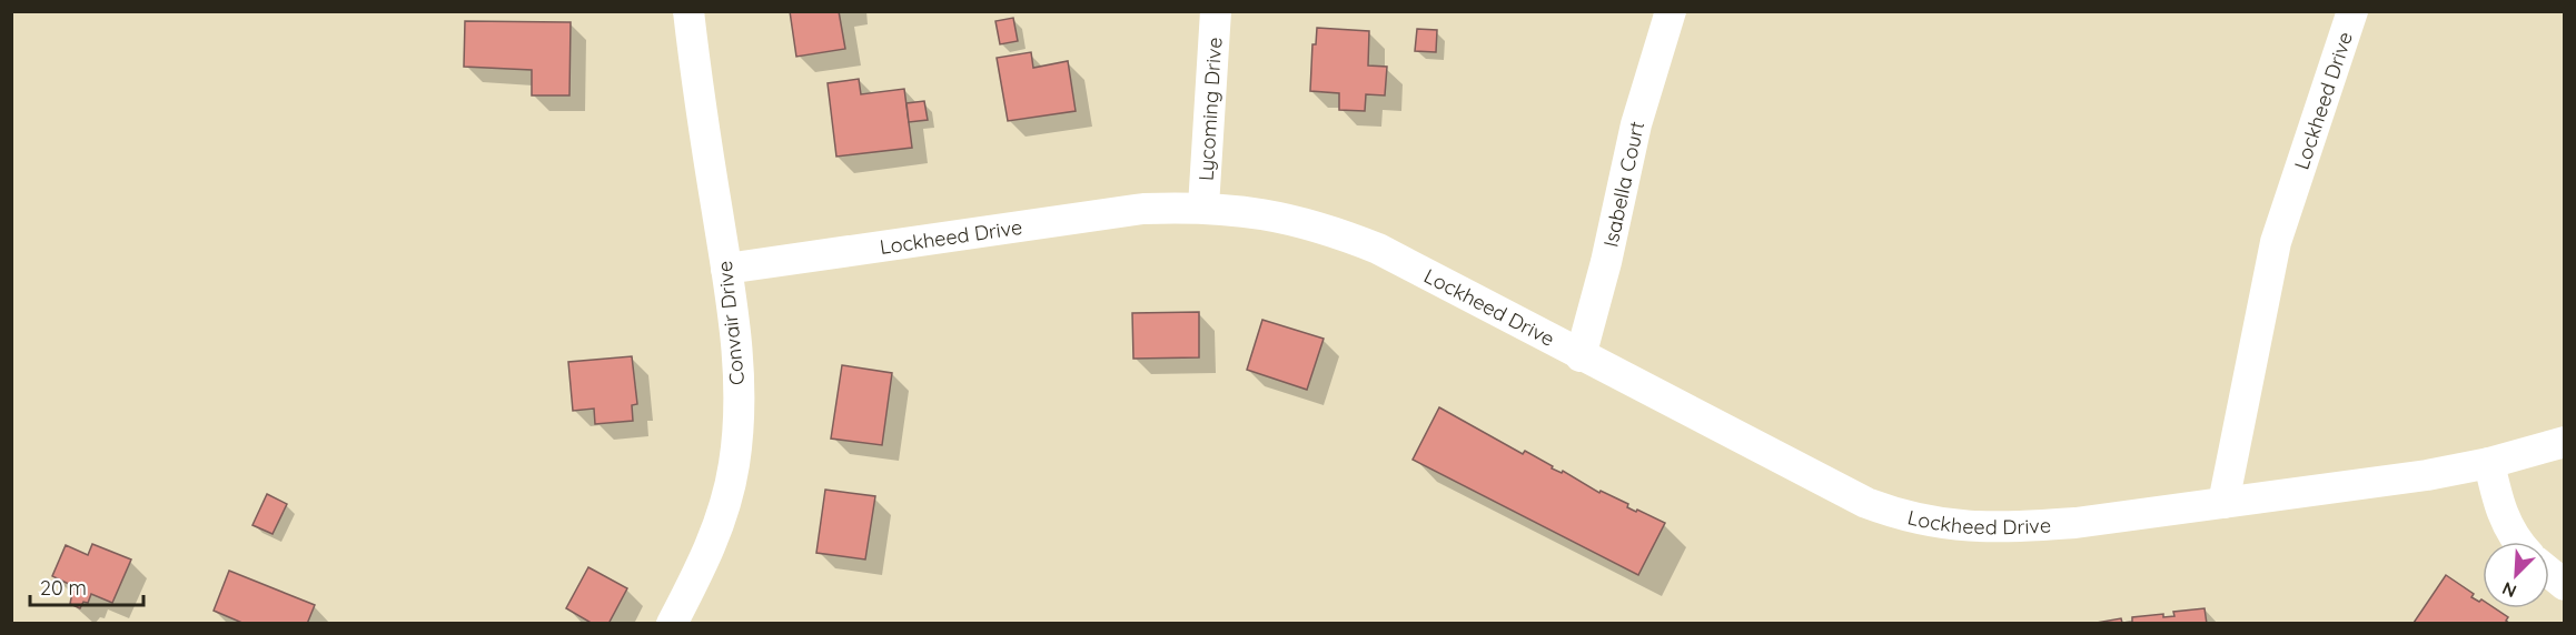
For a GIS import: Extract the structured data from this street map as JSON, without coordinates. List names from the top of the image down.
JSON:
{
  "streets": {
    "street": [
      "Lockheed Drive",
      "Lycoming Drive",
      "Isabella Court",
      "Convair Drive"
    ]
  },
  "crossings": [
    ["Lockheed Drive", "Lycoming Drive"],
    ["Lockheed Drive", "Isabella Court"],
    ["Lockheed Drive", "Convair Drive"]
  ],
  "scale_bar": "20 m",
  "north": "bottom left"
}
